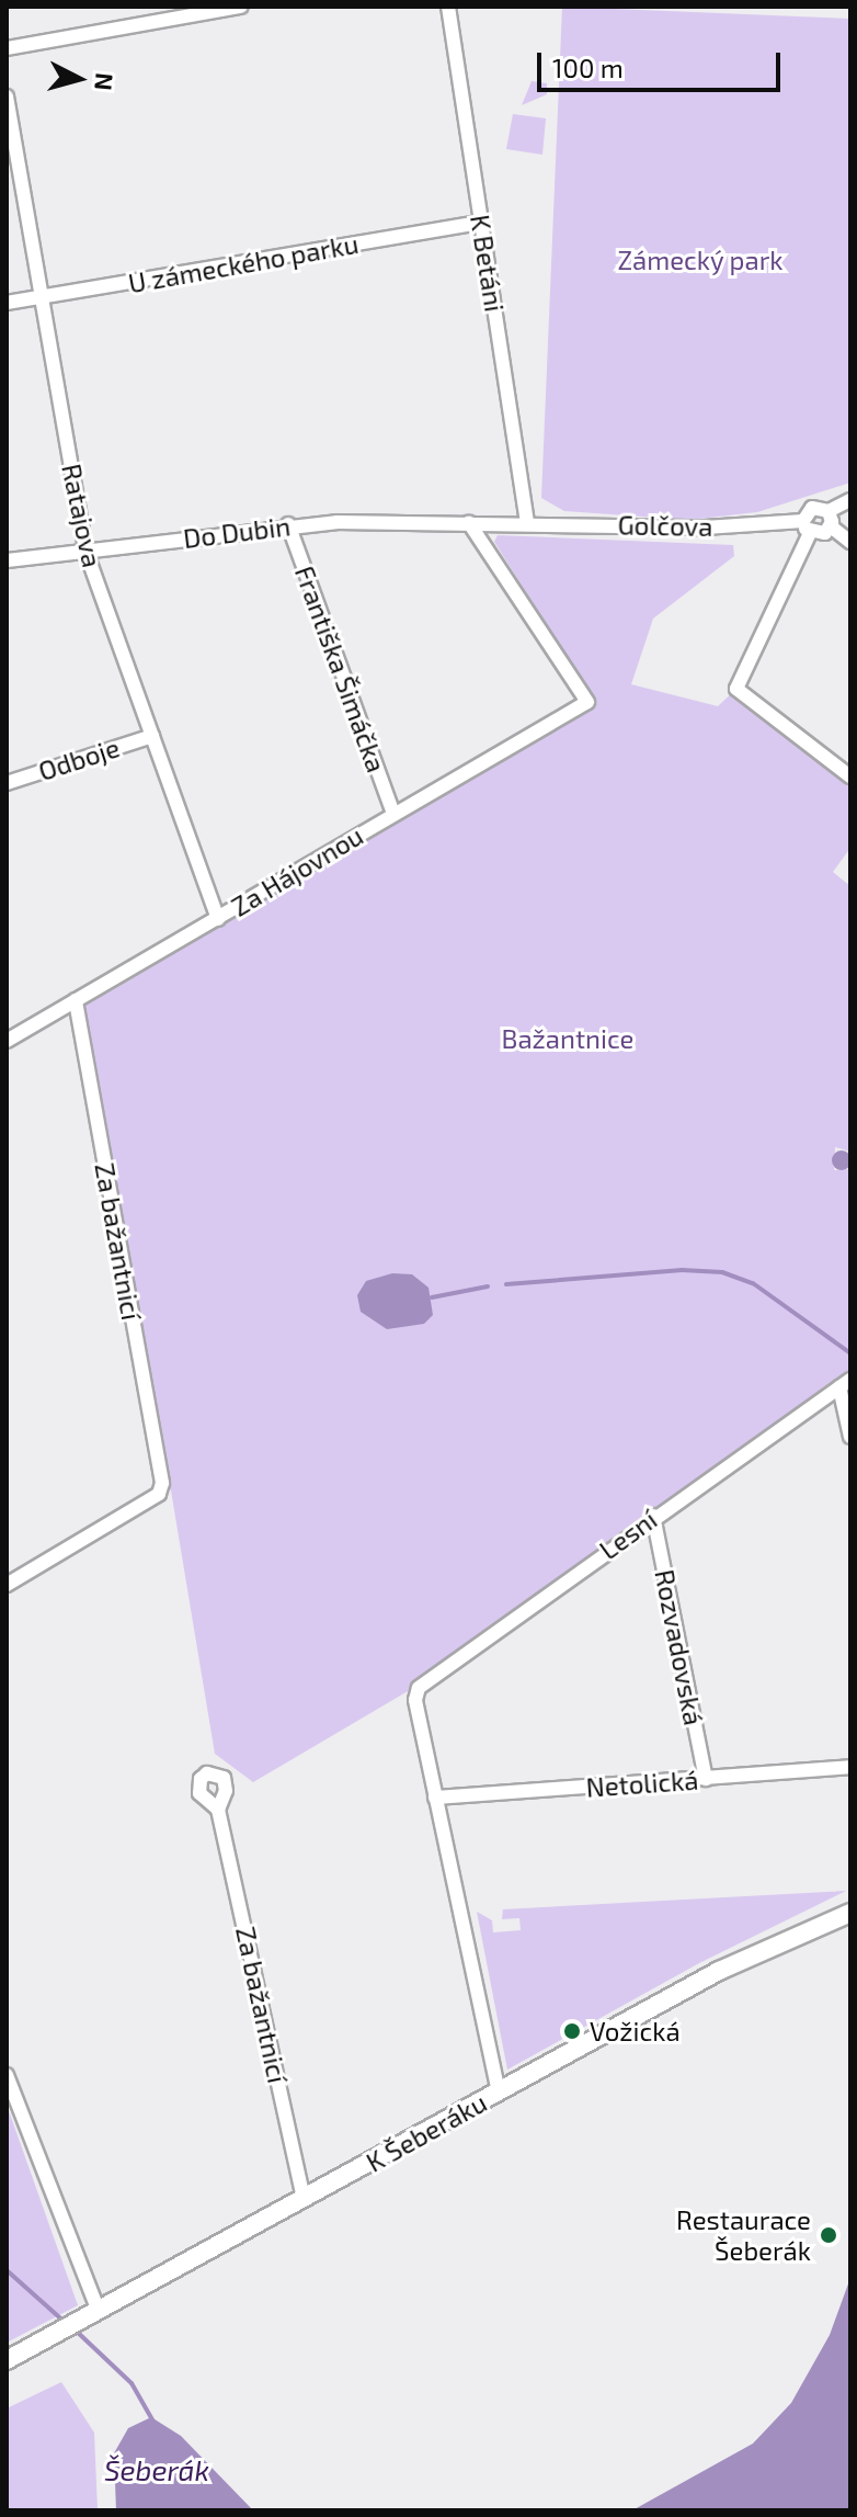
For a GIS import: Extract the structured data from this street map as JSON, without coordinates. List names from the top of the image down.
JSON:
{
  "streets": {
    "street": [
      "U zámeckého parku",
      "K Betáni",
      "Ratajova",
      "Golčova",
      "Do Dubin",
      "Františka Šimáčka",
      "Odboje",
      "Za Hájovnou",
      "Za bažantnicí",
      "Lesní",
      "Rozvadovská",
      "Netolická",
      "K Šeberáku"
    ]
  },
  "crossings": [
    ["U zámeckého parku", "K Betáni"],
    ["U zámeckého parku", "Ratajova"],
    ["K Betáni", "Golčova"],
    ["Ratajova", "Do Dubin"],
    ["Ratajova", "Odboje"],
    ["Ratajova", "Za Hájovnou"],
    ["Golčova", "Do Dubin"],
    ["Golčova", "Za Hájovnou"],
    ["Do Dubin", "Františka Šimáčka"],
    ["Do Dubin", "Za Hájovnou"],
    ["Františka Šimáčka", "Za Hájovnou"],
    ["Za Hájovnou", "Za bažantnicí"],
    ["Za bažantnicí", "K Šeberáku"],
    ["Lesní", "Rozvadovská"],
    ["Lesní", "Netolická"],
    ["Rozvadovská", "Netolická"]
  ],
  "water": ["Šeberák"],
  "parks": ["Zámecký park", "Bažantnice"],
  "places": ["Vožická", "Restaurace Šeberák"],
  "scale_bar": "100 m",
  "north": "right"
}
